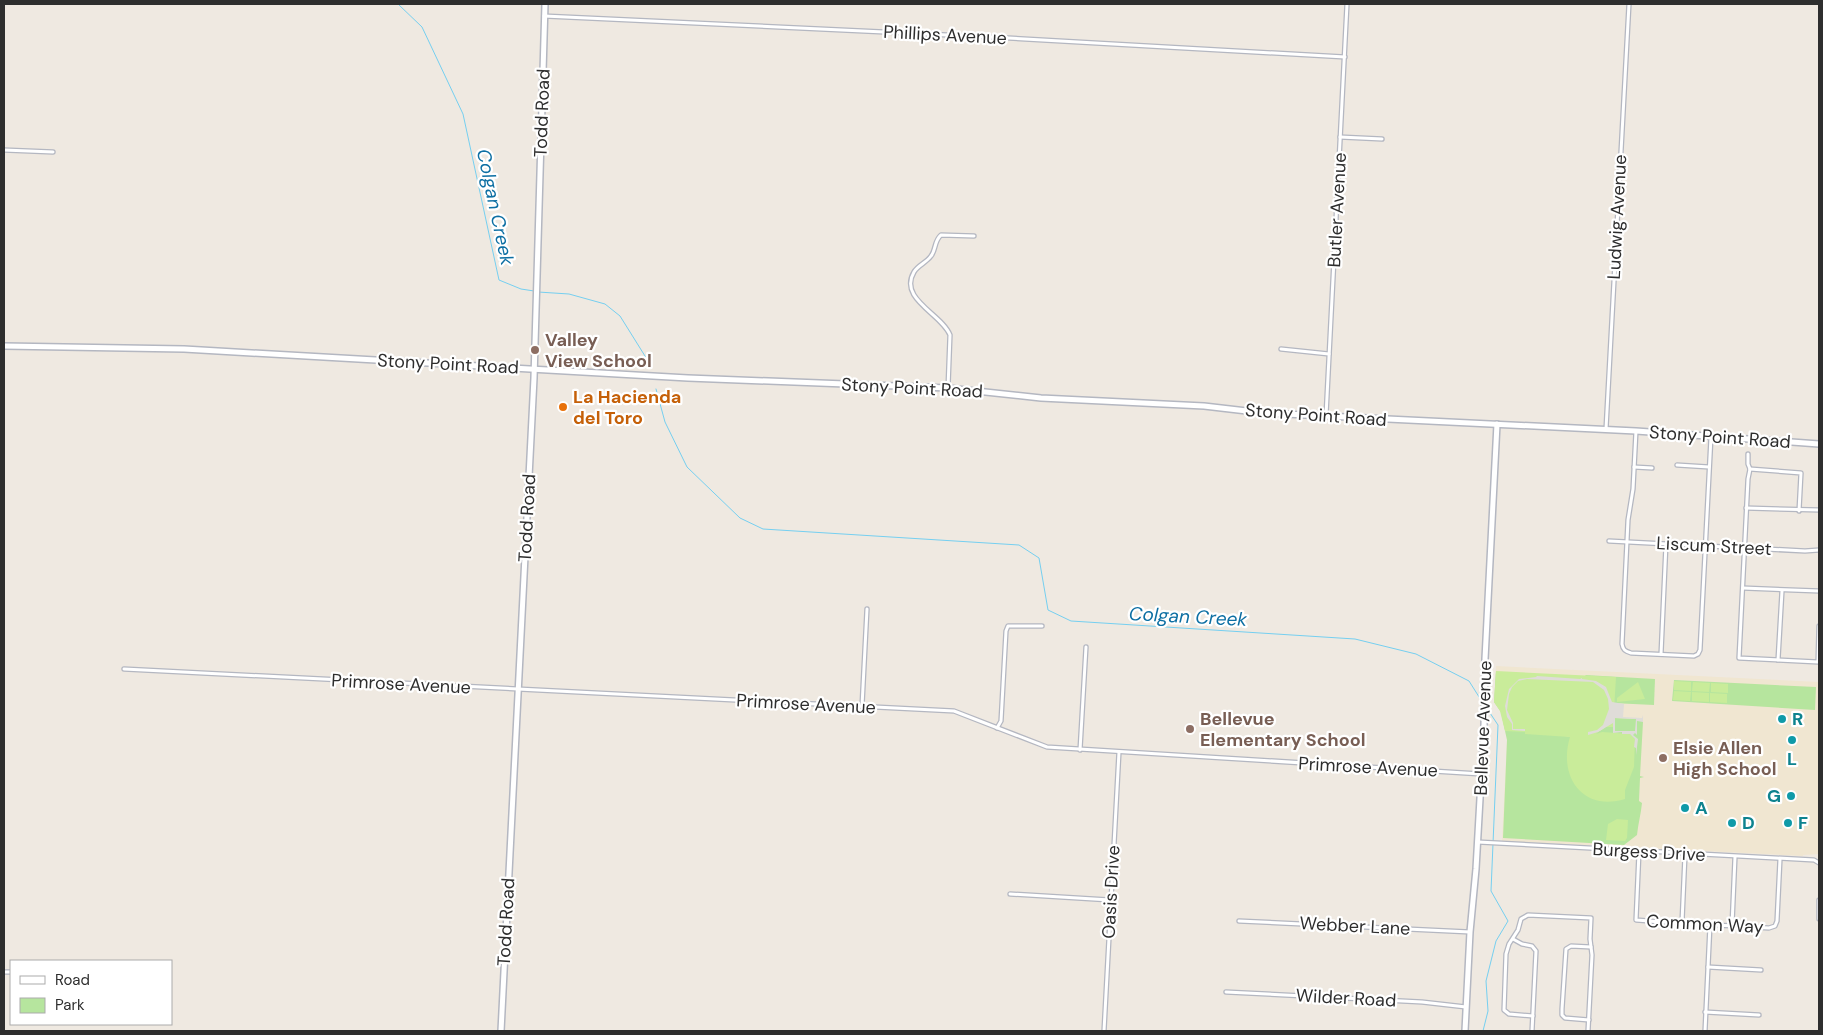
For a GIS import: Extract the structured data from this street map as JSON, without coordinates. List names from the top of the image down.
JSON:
{
  "streets": {
    "main road": ["Todd Road", "Stony Point Road", "Bellevue Avenue"],
    "street": [
      "Phillips Avenue",
      "Butler Avenue",
      "Ludwig Avenue",
      "Liscum Street",
      "Primrose Avenue",
      "Burgess Drive",
      "Oasis Drive",
      "Common Way",
      "Webber Lane",
      "Wilder Road"
    ]
  },
  "crossings": [
    ["Phillips Avenue", "Todd Road"],
    ["Phillips Avenue", "Butler Avenue"],
    ["Todd Road", "Stony Point Road"],
    ["Todd Road", "Primrose Avenue"],
    ["Butler Avenue", "Stony Point Road"],
    ["Ludwig Avenue", "Stony Point Road"],
    ["Stony Point Road", "Bellevue Avenue"],
    ["Primrose Avenue", "Bellevue Avenue"],
    ["Primrose Avenue", "Oasis Drive"],
    ["Bellevue Avenue", "Burgess Drive"],
    ["Bellevue Avenue", "Webber Lane"],
    ["Bellevue Avenue", "Wilder Road"],
    ["Burgess Drive", "Common Way"]
  ],
  "water": ["Colgan Creek"],
  "places": [
    "Valley View School",
    "La Hacienda del Toro",
    "R",
    "Bellevue Elementary School",
    "L",
    "Elsie Allen High School",
    "G",
    "A",
    "D",
    "F"
  ],
  "legend": ["Road", "Park"]
}
